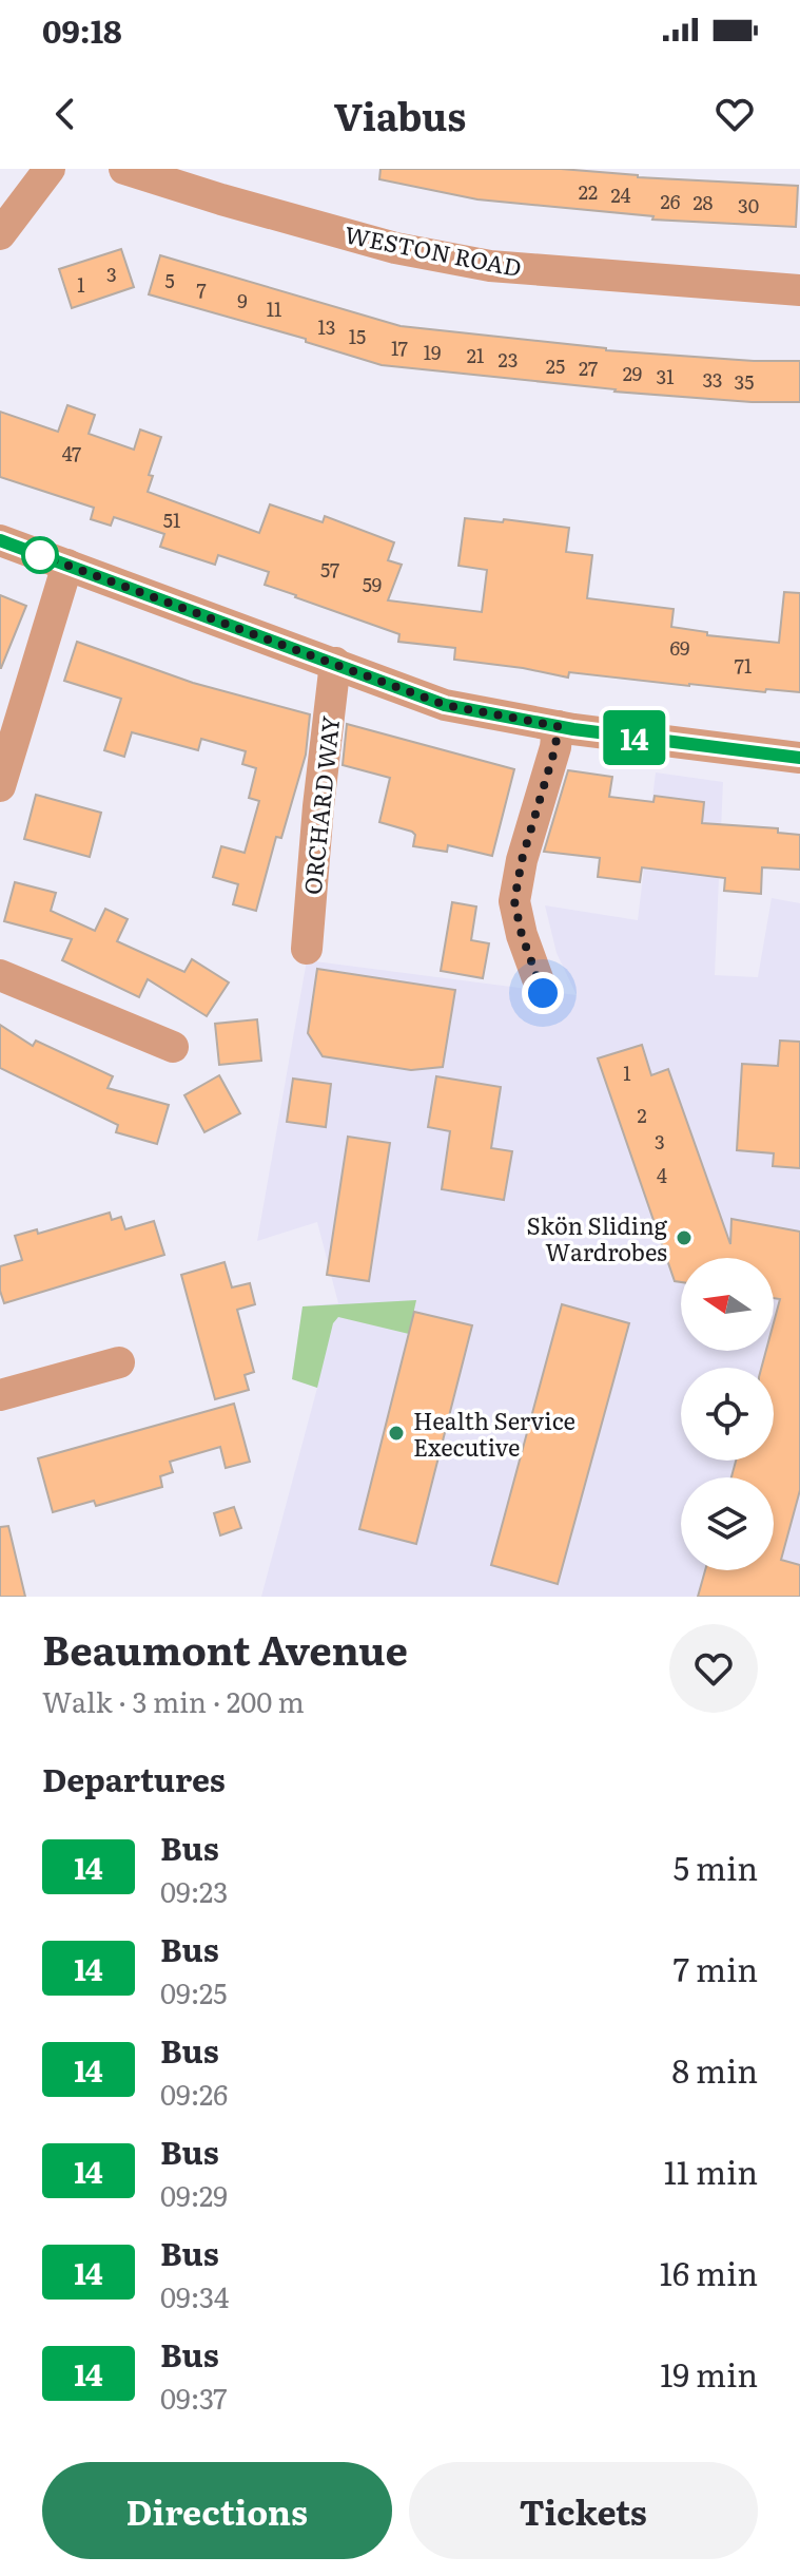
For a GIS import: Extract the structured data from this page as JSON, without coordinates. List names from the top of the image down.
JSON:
{
  "streets": {
    "street": ["WESTON ROAD", "ORCHARD WAY"]
  },
  "places": ["Skön Sliding Wardrobes", "Health Service Executive"],
  "lines": ["bus line 14"],
  "house_numbers": [
    "22",
    "24",
    "26",
    "28",
    "30",
    "3",
    "5",
    "1",
    "7",
    "9",
    "11",
    "13",
    "15",
    "17",
    "19",
    "21",
    "23",
    "25",
    "27",
    "29",
    "31",
    "33",
    "35",
    "47",
    "51",
    "57",
    "59",
    "69",
    "71",
    "1",
    "2",
    "3",
    "4"
  ],
  "north": "left",
  "page": {
    "status": "09:18",
    "header": "Viabus",
    "on_map": "14",
    "heading": [
      ["Beaumont Avenue", "Walk · 3 min · 200 m"],
      "Departures"
    ],
    "list": [
      {
        "mark": "14",
        "name": "Bus",
        "note": "09:23",
        "value": "5 min"
      },
      {
        "mark": "14",
        "name": "Bus",
        "note": "09:25",
        "value": "7 min"
      },
      {
        "mark": "14",
        "name": "Bus",
        "note": "09:26",
        "value": "8 min"
      },
      {
        "mark": "14",
        "name": "Bus",
        "note": "09:29",
        "value": "11 min"
      },
      {
        "mark": "14",
        "name": "Bus",
        "note": "09:34",
        "value": "16 min"
      },
      {
        "mark": "14",
        "name": "Bus",
        "note": "09:37",
        "value": "19 min"
      }
    ],
    "buttons": ["Directions", "Tickets"]
  }
}
